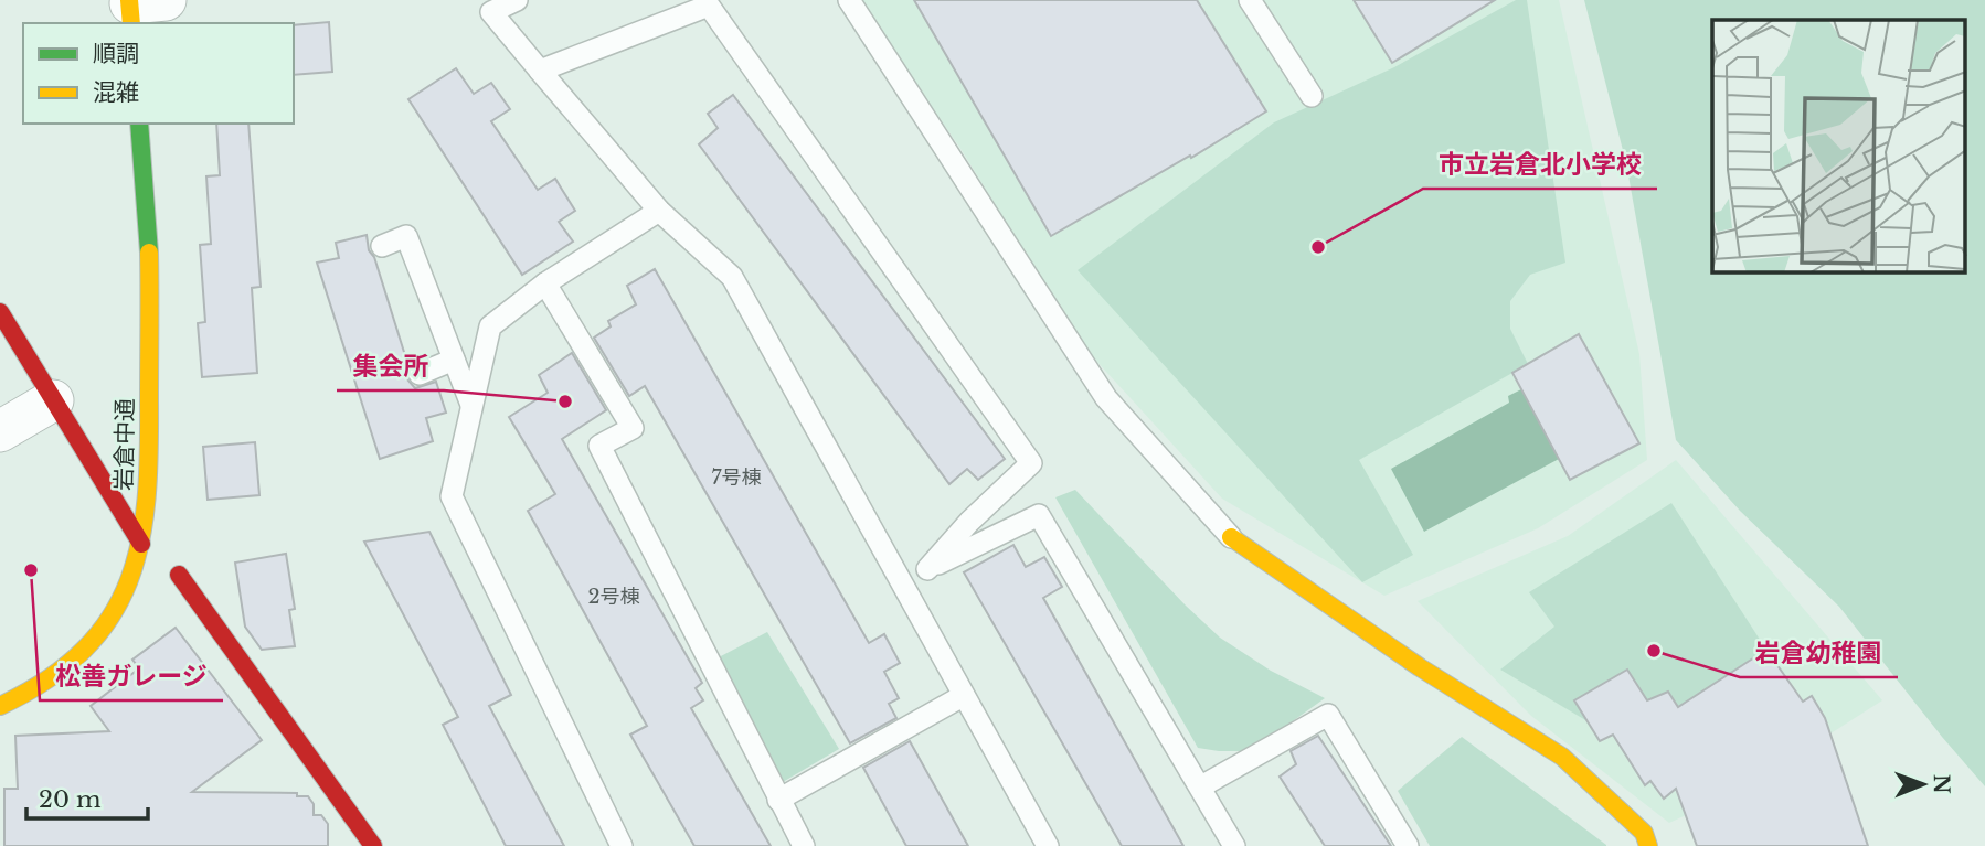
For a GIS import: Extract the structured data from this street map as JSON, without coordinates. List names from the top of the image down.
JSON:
{
  "streets": {
    "street": ["岩倉中通"]
  },
  "places": [
    "市立岩倉北小学校",
    "集会所",
    "松善ガレージ",
    "岩倉幼稚園"
  ],
  "house_numbers": ["7号棟", "2号棟"],
  "legend": ["順調", "混雑"],
  "scale_bar": "20 m",
  "north": "right"
}
